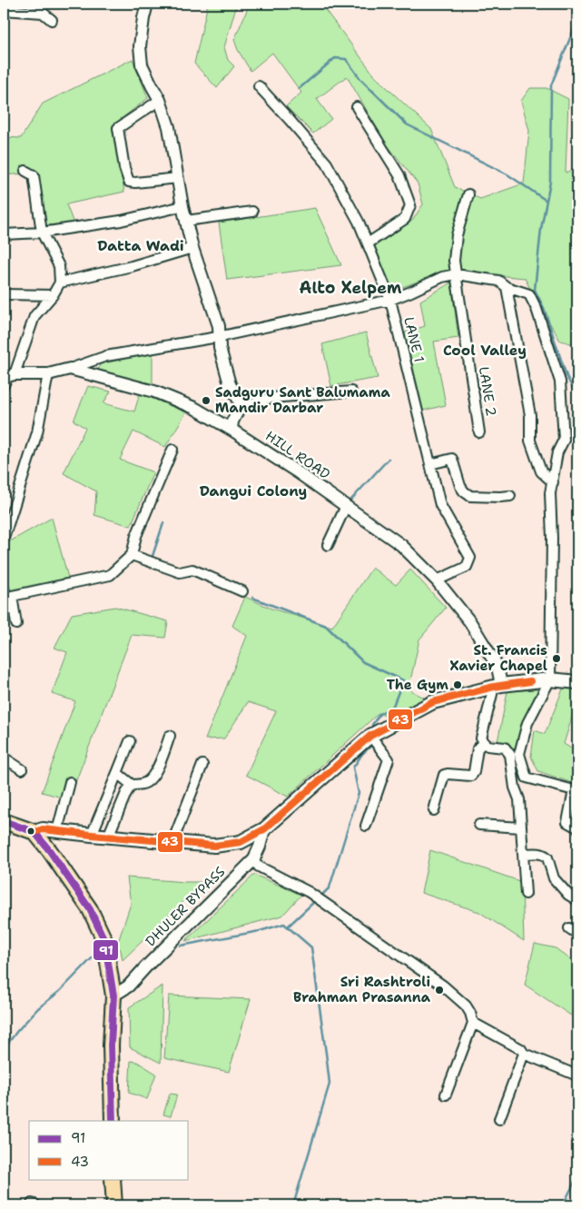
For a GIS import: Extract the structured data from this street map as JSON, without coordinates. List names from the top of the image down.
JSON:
{
  "streets": {
    "street": [
      "LANE 1",
      "LANE 2",
      "HILL ROAD",
      "DHULER BYPASS"
    ]
  },
  "crossings": [
    ["LANE 1", "HILL ROAD"]
  ],
  "districts": [
    "Datta Wadi",
    "Alto Xelpem",
    "Cool Valley",
    "Dangui Colony"
  ],
  "places": [
    "Sadguru Sant Balumama Mandir Darbar",
    "St. Francis Xavier Chapel",
    "The Gym",
    "Sri Rashtroli Brahman Prasanna"
  ],
  "lines": ["transit line 43", "transit line 91"],
  "legend": ["91", "43"]
}
